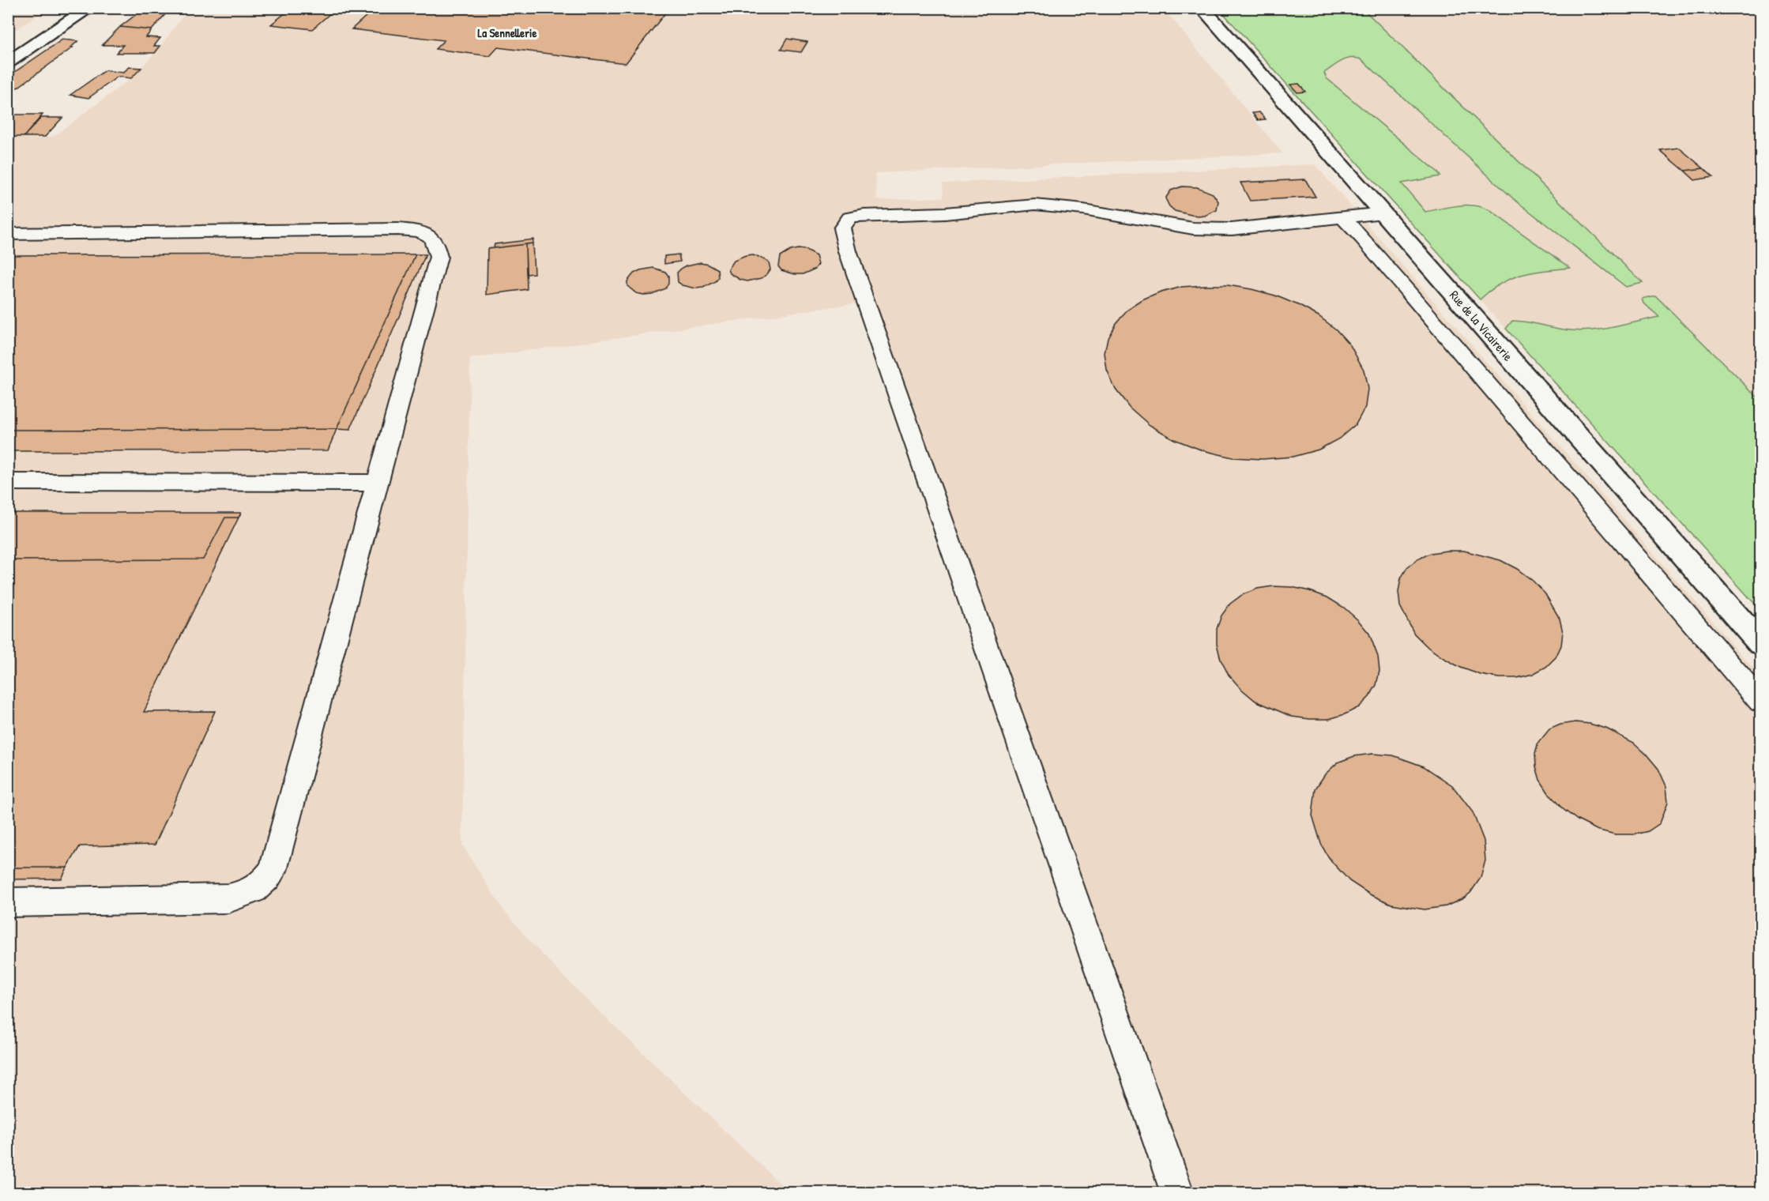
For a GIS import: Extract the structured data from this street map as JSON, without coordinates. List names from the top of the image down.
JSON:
{
  "streets": {
    "street": ["Rue de la Vicairerie"]
  },
  "districts": ["La Sennellerie"]
}
